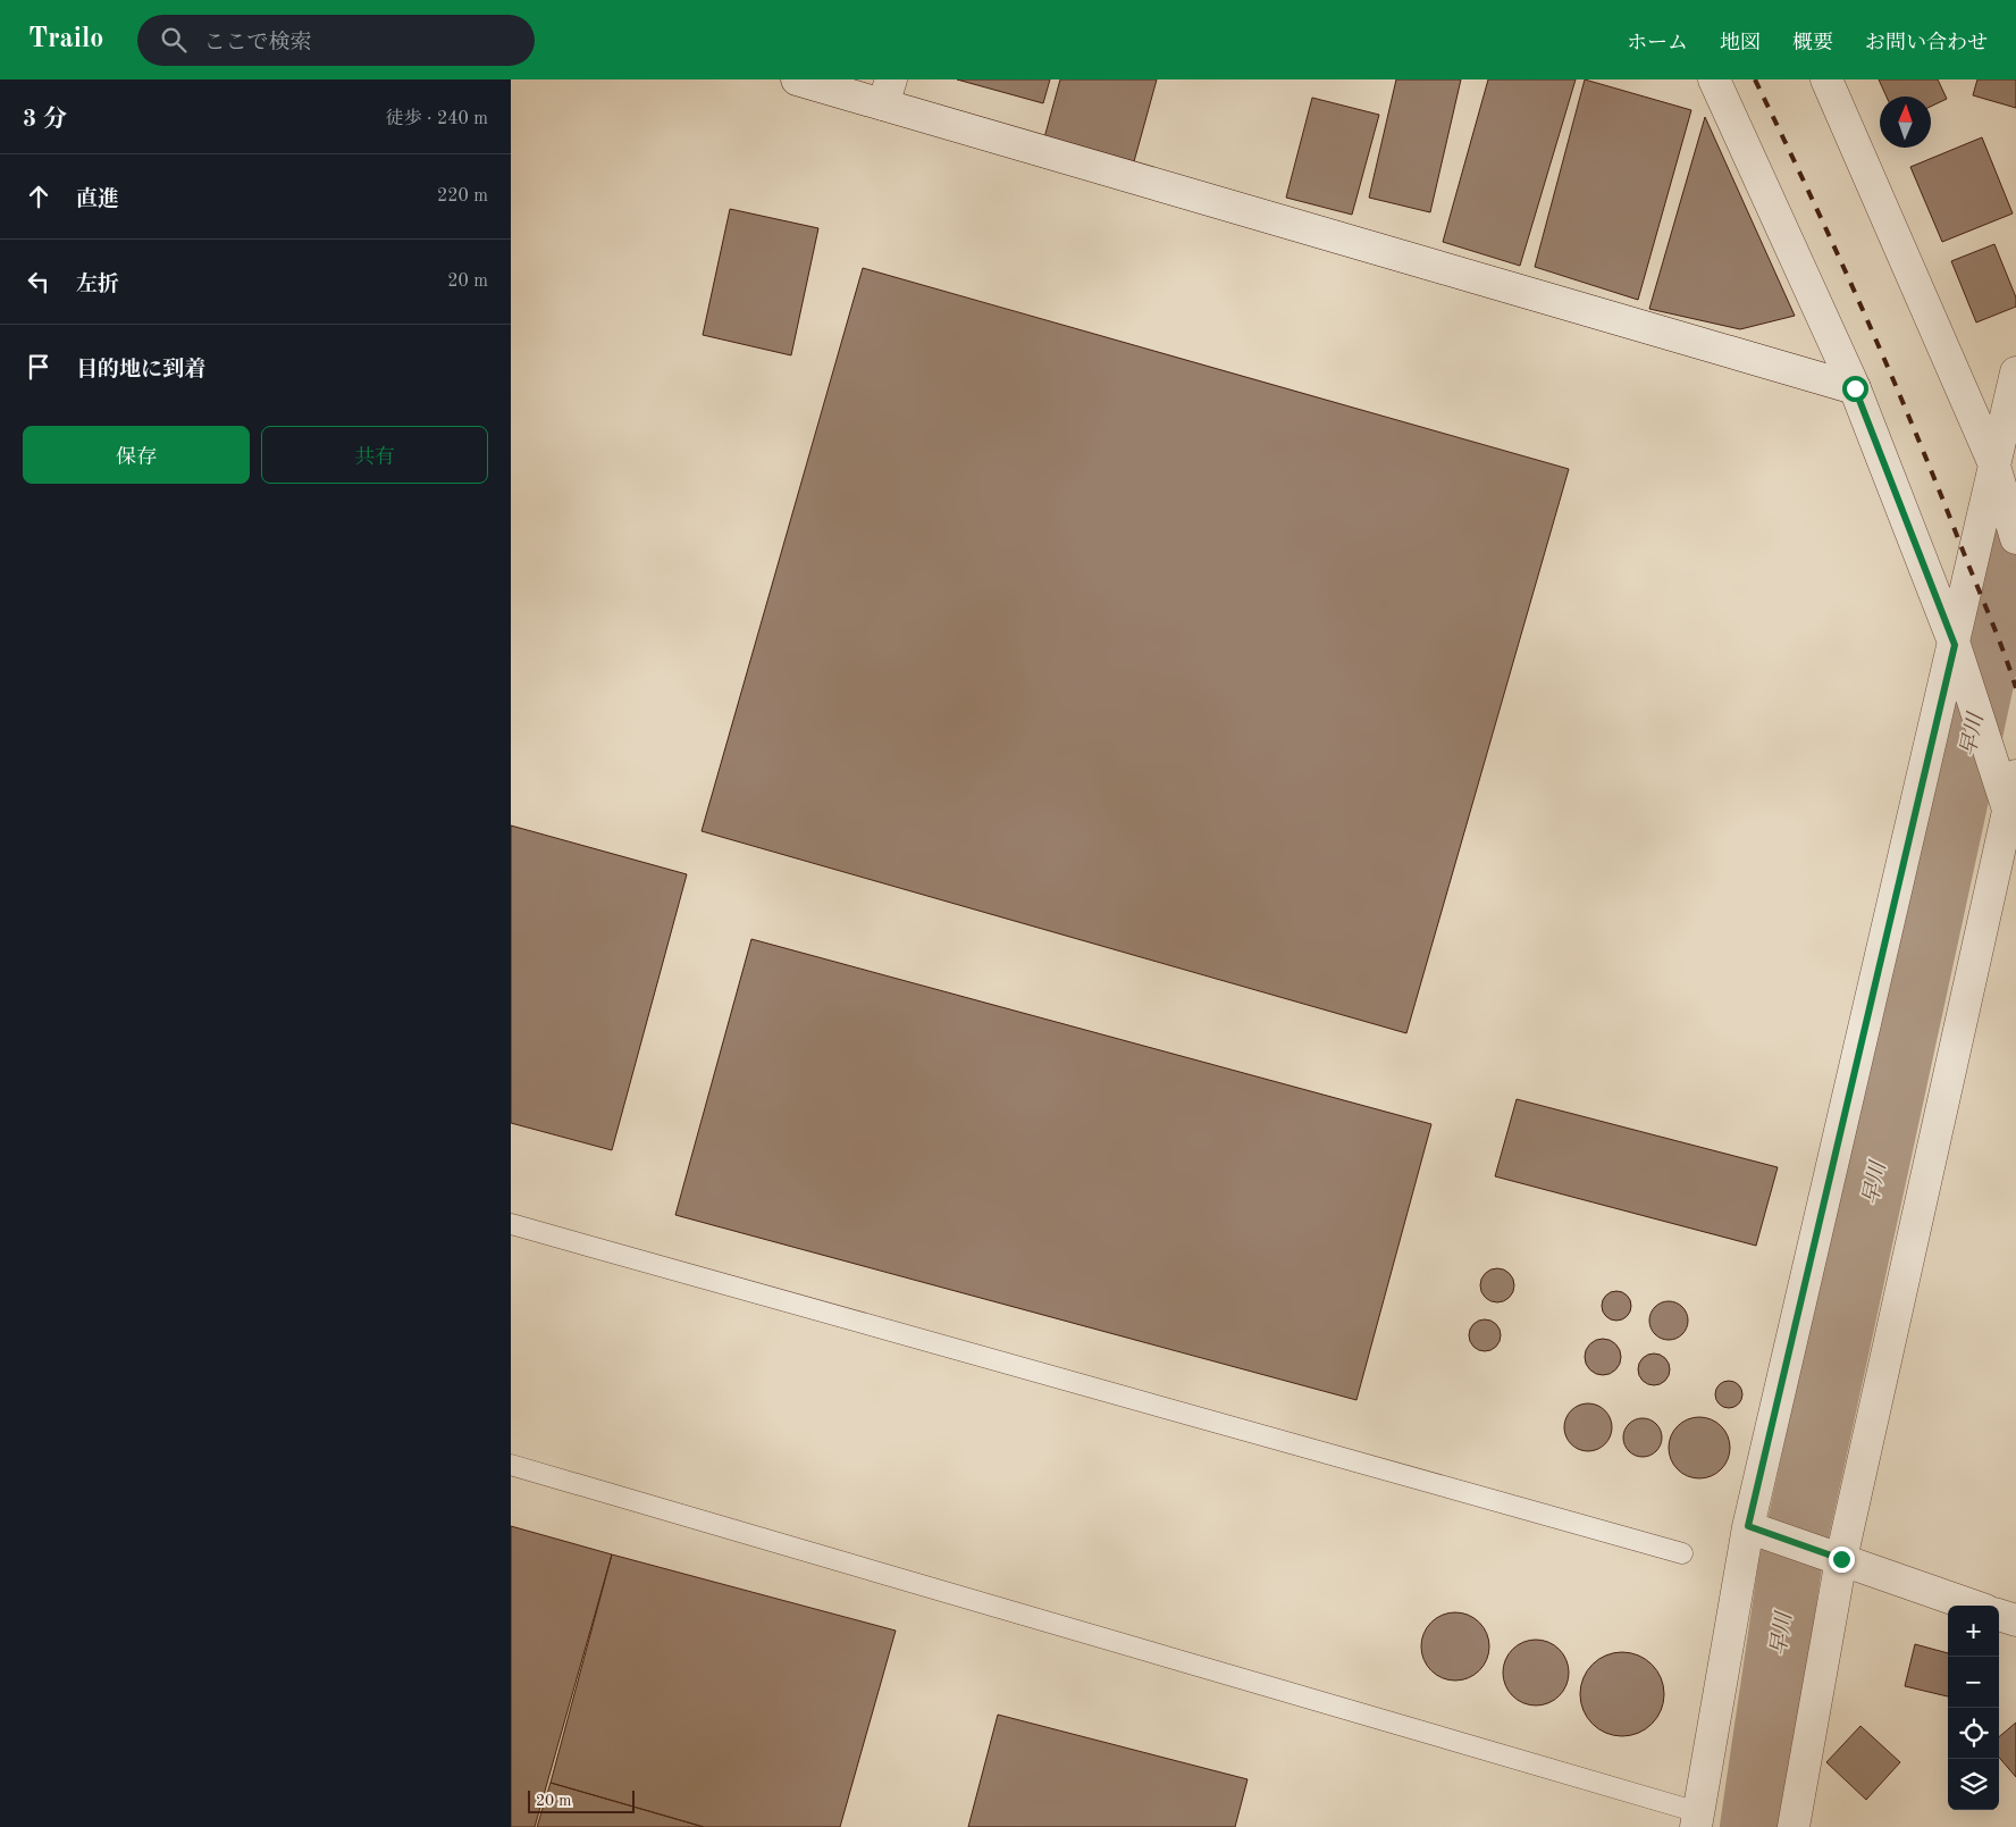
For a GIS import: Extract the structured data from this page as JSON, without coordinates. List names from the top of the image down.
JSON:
{
  "water": ["早川"],
  "scale_bar": "20 m",
  "north": "top",
  "page": {
    "header": "Trailo",
    "search": "ここで検索",
    "nav": [
      "ホーム",
      "地図",
      "概要",
      "お問い合わせ"
    ],
    "heading": ["3 分", "徒歩 · 240 m"],
    "list": [
      ["直進", "220 m"],
      ["左折", "20 m"],
      "目的地に到着"
    ],
    "buttons": ["保存", "共有"],
    "map_buttons": ["+", "−"],
    "scale": "20 m"
  }
}
